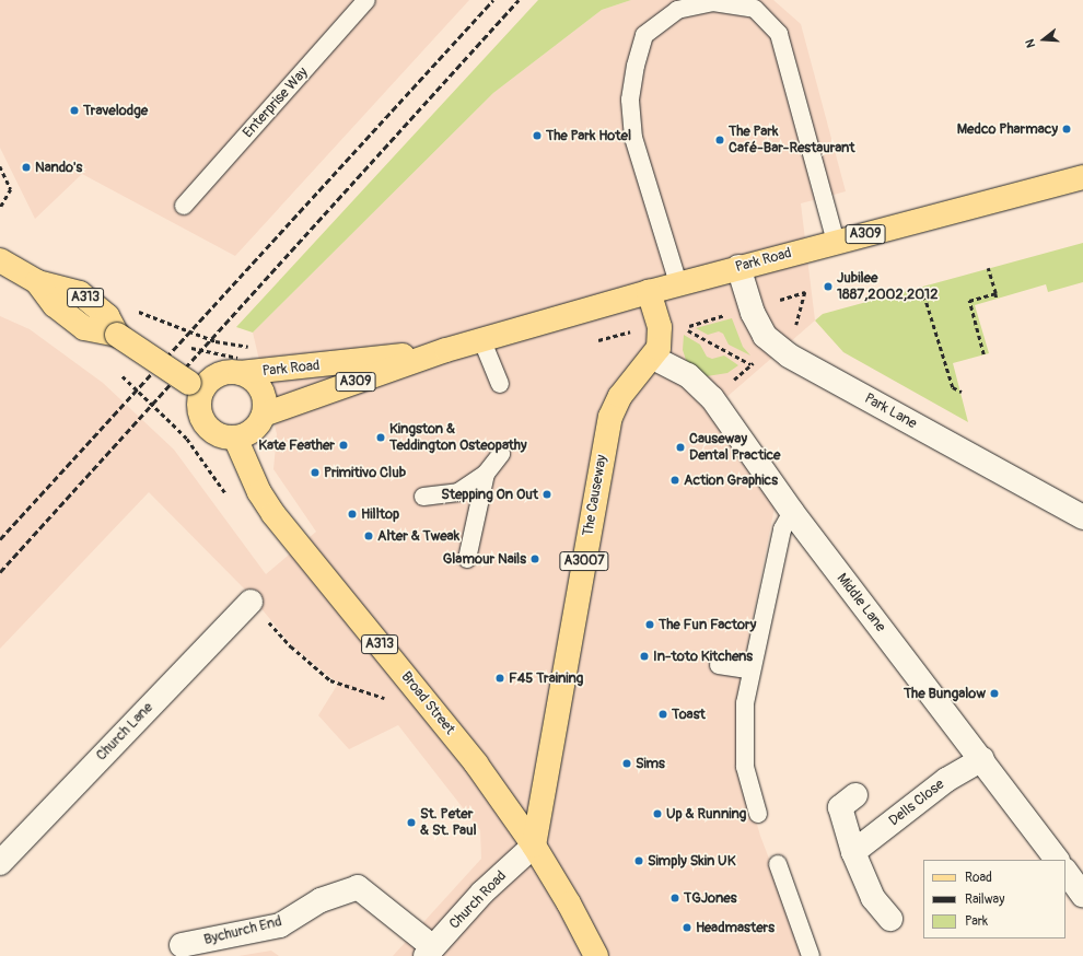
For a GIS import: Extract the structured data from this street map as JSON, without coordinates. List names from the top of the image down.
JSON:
{
  "streets": {
    "main road": [
      "A309",
      "Park Road",
      "A313",
      "The Causeway",
      "A3007",
      "Broad Street"
    ],
    "street": [
      "Park Lane",
      "Middle Lane",
      "Church Lane",
      "Dells Close",
      "Church Road",
      "Bychurch End"
    ],
    "lane": ["Enterprise Way"]
  },
  "crossings": [
    ["Park Road", "A313"],
    ["Park Road", "Park Lane"],
    ["Park Road", "The Causeway"],
    ["Park Road", "Broad Street"],
    ["A313", "Broad Street"],
    ["The Causeway", "Middle Lane"],
    ["The Causeway", "Broad Street"],
    ["The Causeway", "Church Road"],
    ["Middle Lane", "Dells Close"],
    ["Broad Street", "Church Road"],
    ["Church Road", "Bychurch End"]
  ],
  "places": [
    "Travelodge",
    "Medco Pharmacy",
    "The Park Hotel",
    "The Park Café-Bar-Restaurant",
    "Nando's",
    "Jubilee 1887,2002,2012",
    "Kingston & Teddington Osteopathy",
    "Kate Feather",
    "Causeway Dental Practice",
    "Primitivo Club",
    "Action Graphics",
    "Stepping On Out",
    "Hilltop",
    "Alter & Tweak",
    "Glamour Nails",
    "The Fun Factory",
    "In-toto Kitchens",
    "F45 Training",
    "The Bungalow",
    "Toast",
    "Sims",
    "Up & Running",
    "St. Peter & St. Paul",
    "Simply Skin UK",
    "TGJones",
    "Headmasters"
  ],
  "legend": ["Road", "Railway", "Park"],
  "north": "left"
}
